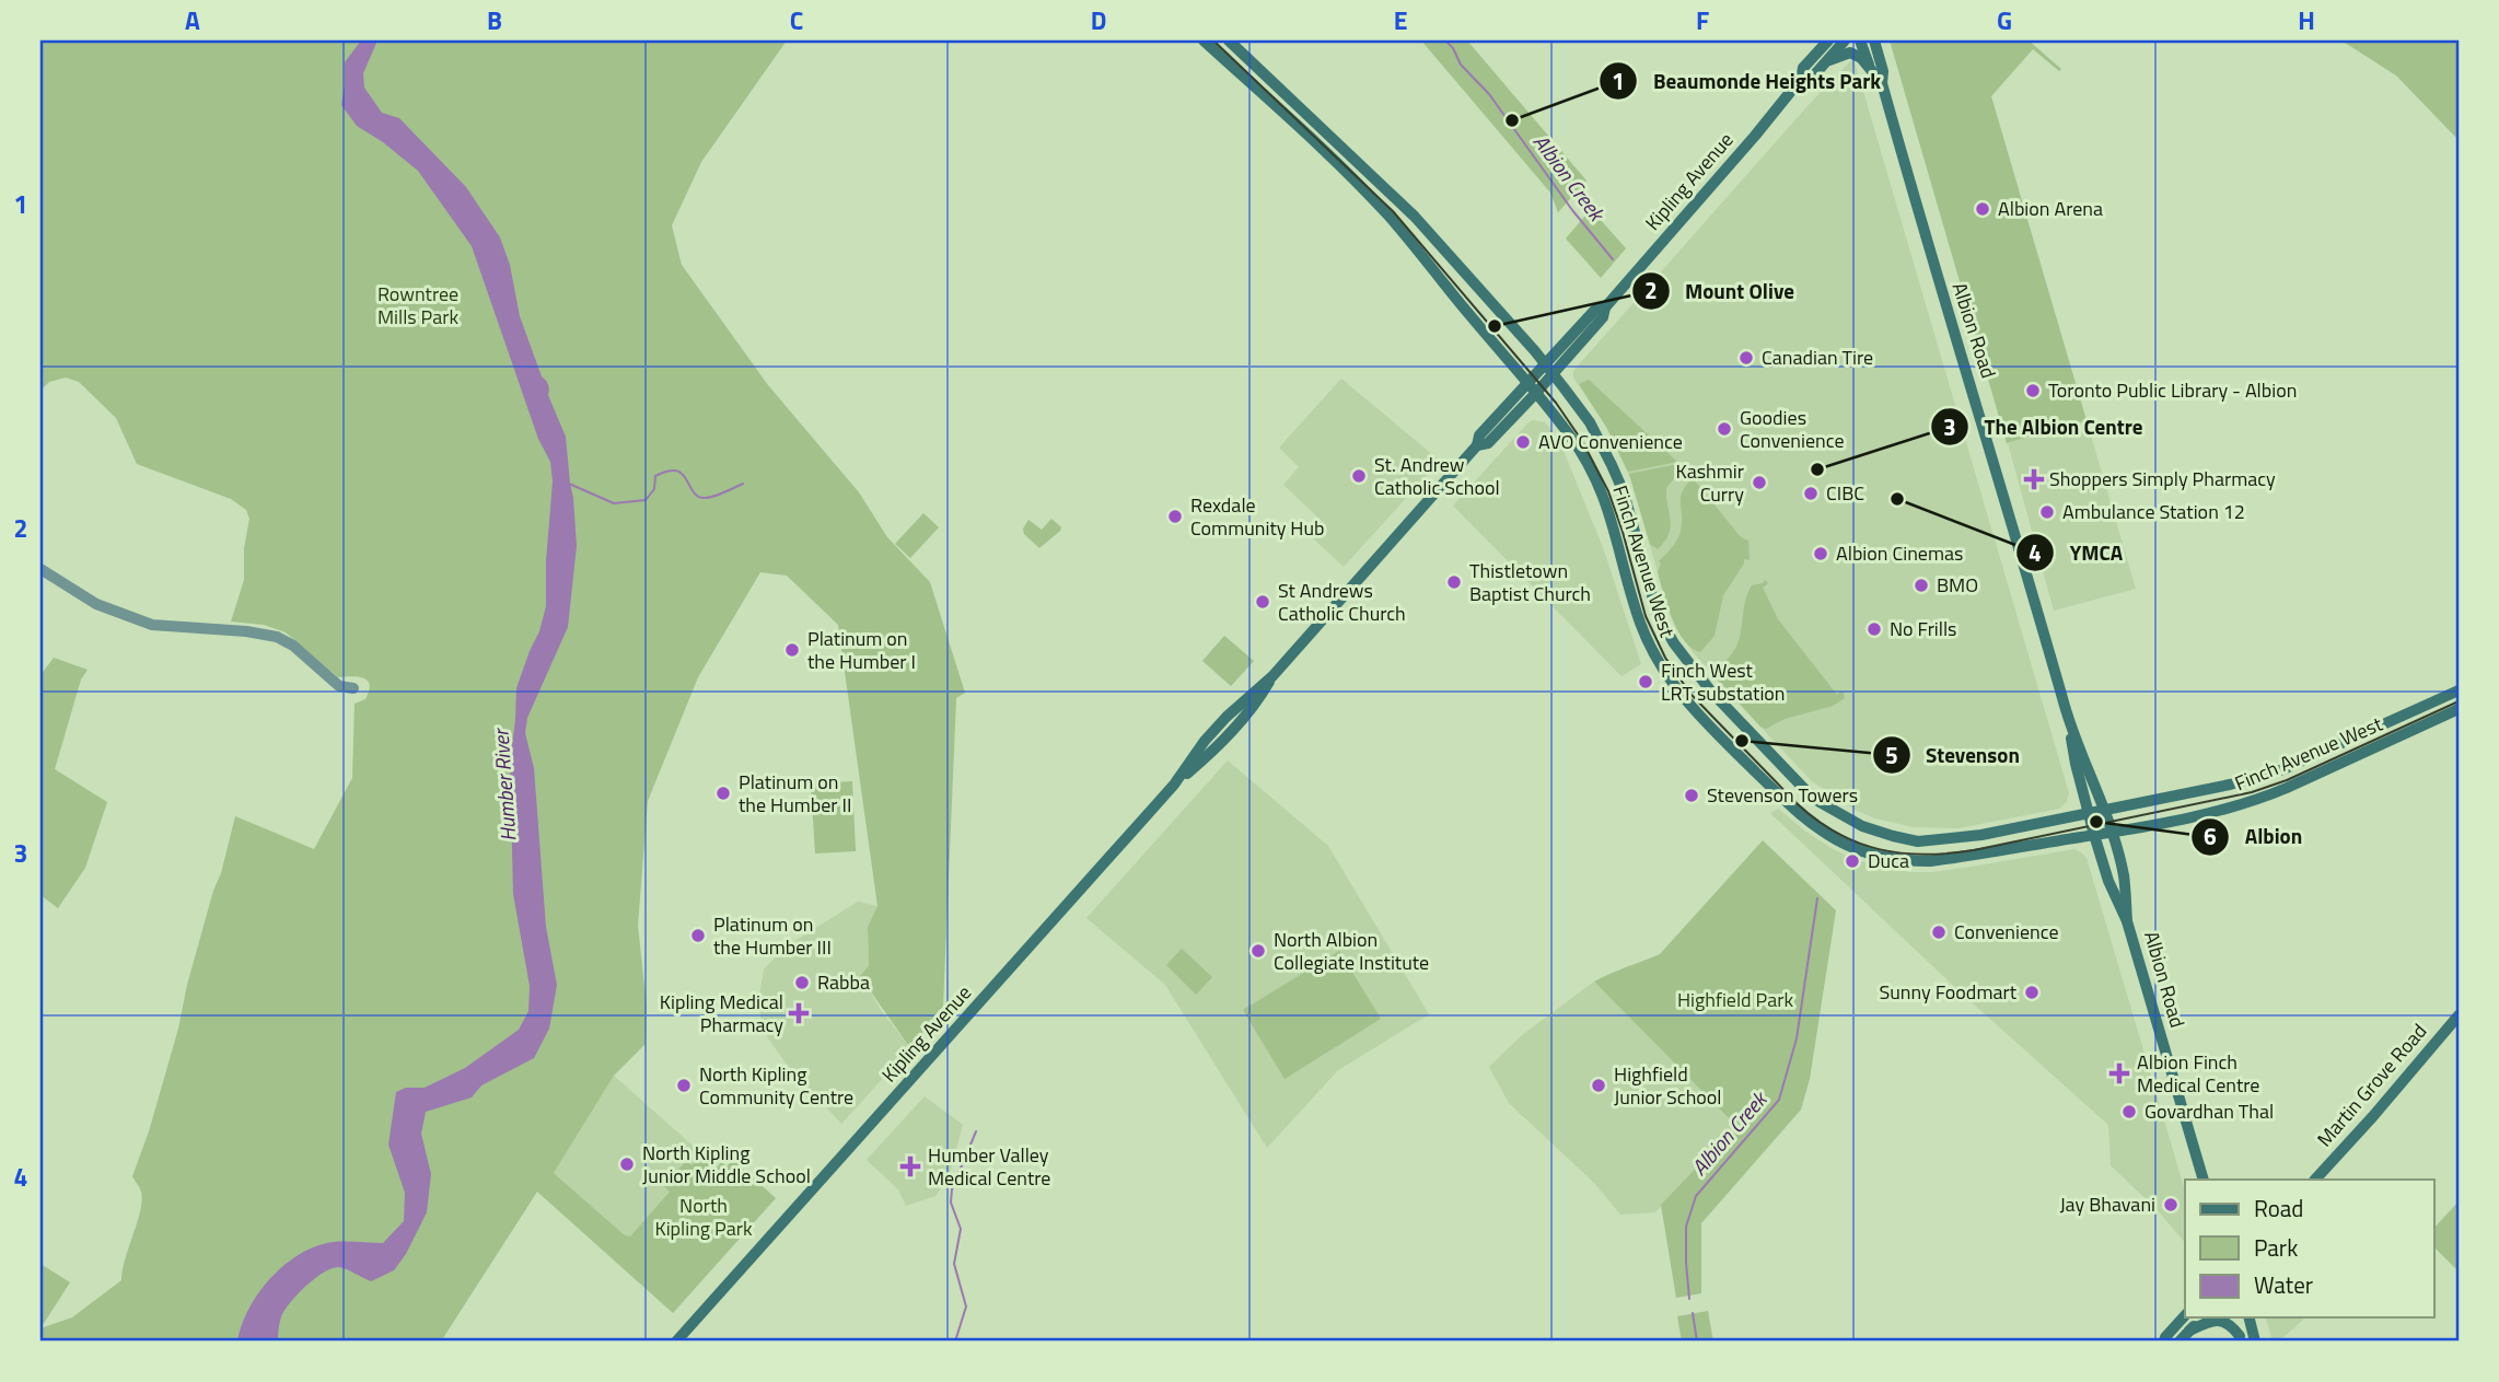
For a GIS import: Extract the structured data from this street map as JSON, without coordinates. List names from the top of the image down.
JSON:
{
  "streets": {
    "main road": [
      "Kipling Avenue",
      "Albion Road",
      "Finch Avenue West",
      "Martin Grove Road"
    ]
  },
  "crossings": [
    ["Kipling Avenue", "Finch Avenue West"],
    ["Albion Road", "Finch Avenue West"]
  ],
  "water": ["Albion Creek", "Humber River"],
  "parks": ["Rowntree Mills Park", "Highfield Park", "North Kipling Park"],
  "places": {
    "other": [
      "Beaumonde Heights Park",
      "Albion Arena",
      "Mount Olive",
      "Canadian Tire",
      "Toronto Public Library - Albion",
      "Goodies Convenience",
      "AVO Convenience",
      "The Albion Centre",
      "St. Andrew Catholic School",
      "Kashmir Curry",
      "CIBC",
      "YMCA",
      "Ambulance Station 12",
      "Rexdale Community Hub",
      "Albion Cinemas",
      "Thistletown Baptist Church",
      "BMO",
      "St Andrews Catholic Church",
      "No Frills",
      "Platinum on the Humber I",
      "Finch West LRT substation",
      "Stevenson",
      "Platinum on the Humber II",
      "Stevenson Towers",
      "Albion",
      "Duca",
      "Convenience",
      "Platinum on the Humber III",
      "North Albion Collegiate Institute",
      "Rabba",
      "Sunny Foodmart",
      "North Kipling Community Centre",
      "Highfield Junior School",
      "Govardhan Thal",
      "North Kipling Junior Middle School",
      "Jay Bhavani"
    ],
    "health": [
      "Shoppers Simply Pharmacy",
      "Kipling Medical Pharmacy",
      "Albion Finch Medical Centre",
      "Humber Valley Medical Centre"
    ]
  },
  "legend": ["Road", "Park", "Water"],
  "grid": {
    "columns": [
      "A",
      "B",
      "C",
      "D",
      "E",
      "F",
      "G",
      "H"
    ],
    "rows": [
      "1",
      "2",
      "3",
      "4"
    ]
  }
}
